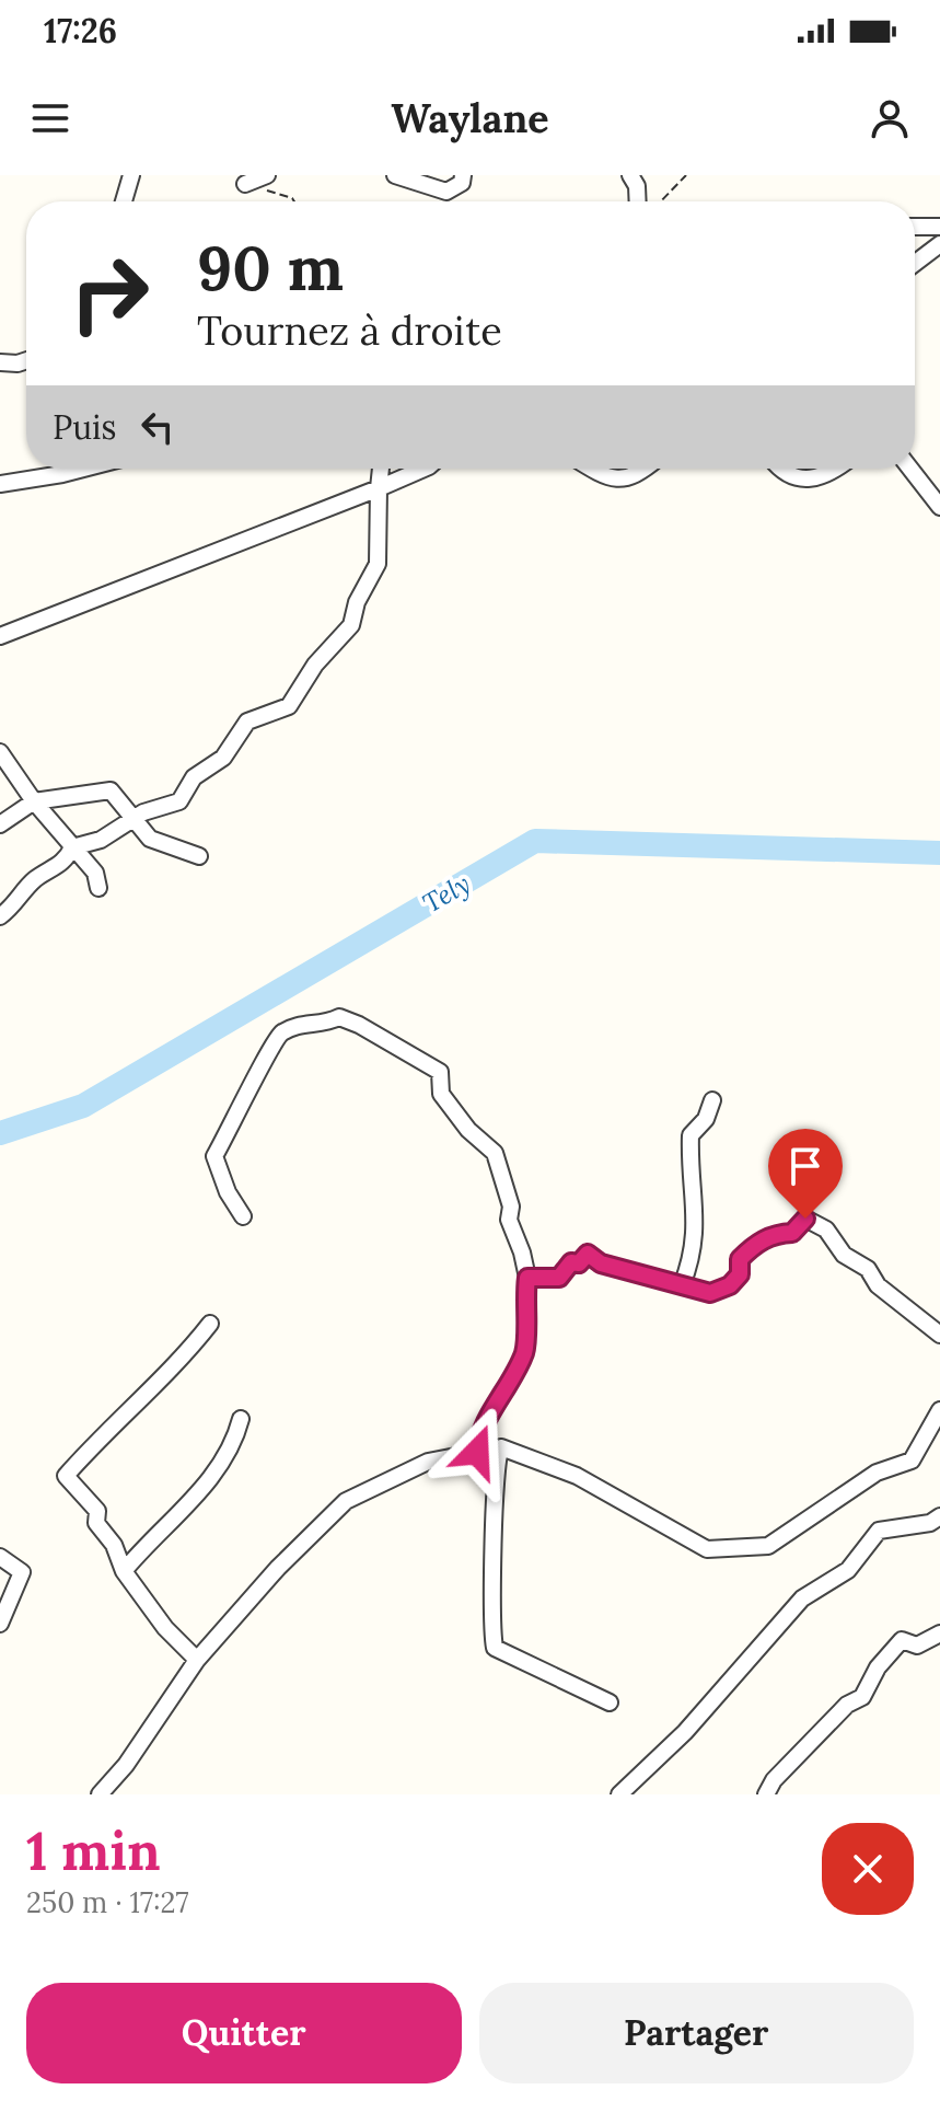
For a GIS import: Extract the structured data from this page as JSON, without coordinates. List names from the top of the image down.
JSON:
{
  "water": ["Tely"],
  "page": {
    "status": "17:26",
    "header": "Waylane",
    "turn": ["90 m", "Tournez à droite"],
    "then": "Puis",
    "heading": ["1 min", "250 m · 17:27"],
    "buttons": ["Quitter", "Partager"]
  }
}
